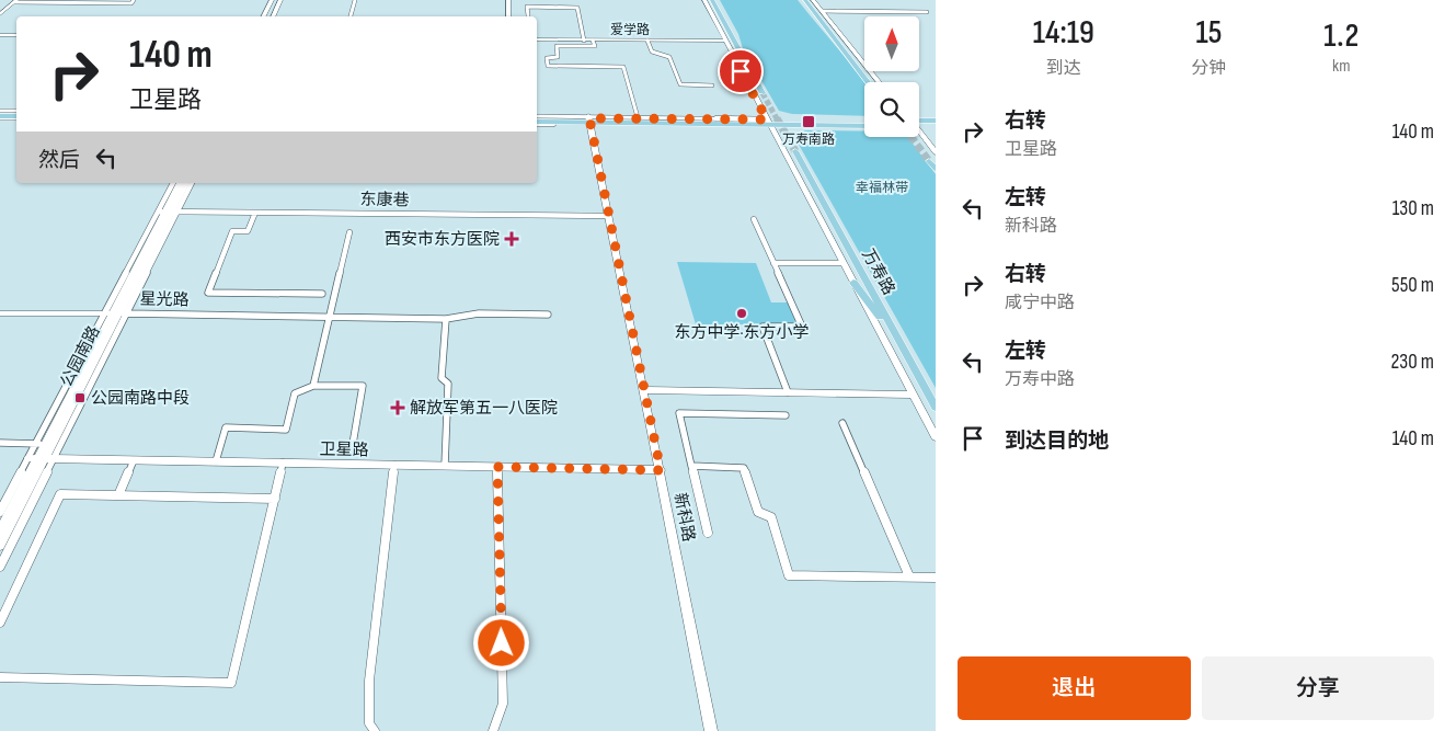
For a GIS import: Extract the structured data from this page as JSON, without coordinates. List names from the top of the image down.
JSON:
{
  "streets": {
    "main road": [
      "爱学路",
      "万寿路",
      "星光路",
      "公园南路",
      "卫星路",
      "新科路"
    ],
    "street": ["东康巷"]
  },
  "crossings": [
    ["东康巷", "公园南路"],
    ["东康巷", "新科路"],
    ["星光路", "公园南路"],
    ["公园南路", "卫星路"],
    ["卫星路", "新科路"]
  ],
  "parks": ["幸福林带"],
  "places": {
    "transit": ["万寿南路", "公园南路中段"],
    "health": ["西安市东方医院", "解放军第五一八医院"],
    "other": ["东方中学·东方小学"]
  },
  "north": "top",
  "page": {
    "eta": [
      "14:19",
      "到达",
      "15",
      "分钟",
      "1.2",
      "km"
    ],
    "turn": ["140 m", "卫星路"],
    "list": [
      {
        "name": "右转",
        "note": "卫星路",
        "value": "140 m"
      },
      {
        "name": "左转",
        "note": "新科路",
        "value": "130 m"
      },
      {
        "name": "右转",
        "note": "咸宁中路",
        "value": "550 m"
      },
      {
        "name": "左转",
        "note": "万寿中路",
        "value": "230 m"
      },
      {
        "name": "到达目的地",
        "value": "140 m"
      }
    ],
    "then": "然后",
    "buttons": ["退出", "分享"]
  }
}
